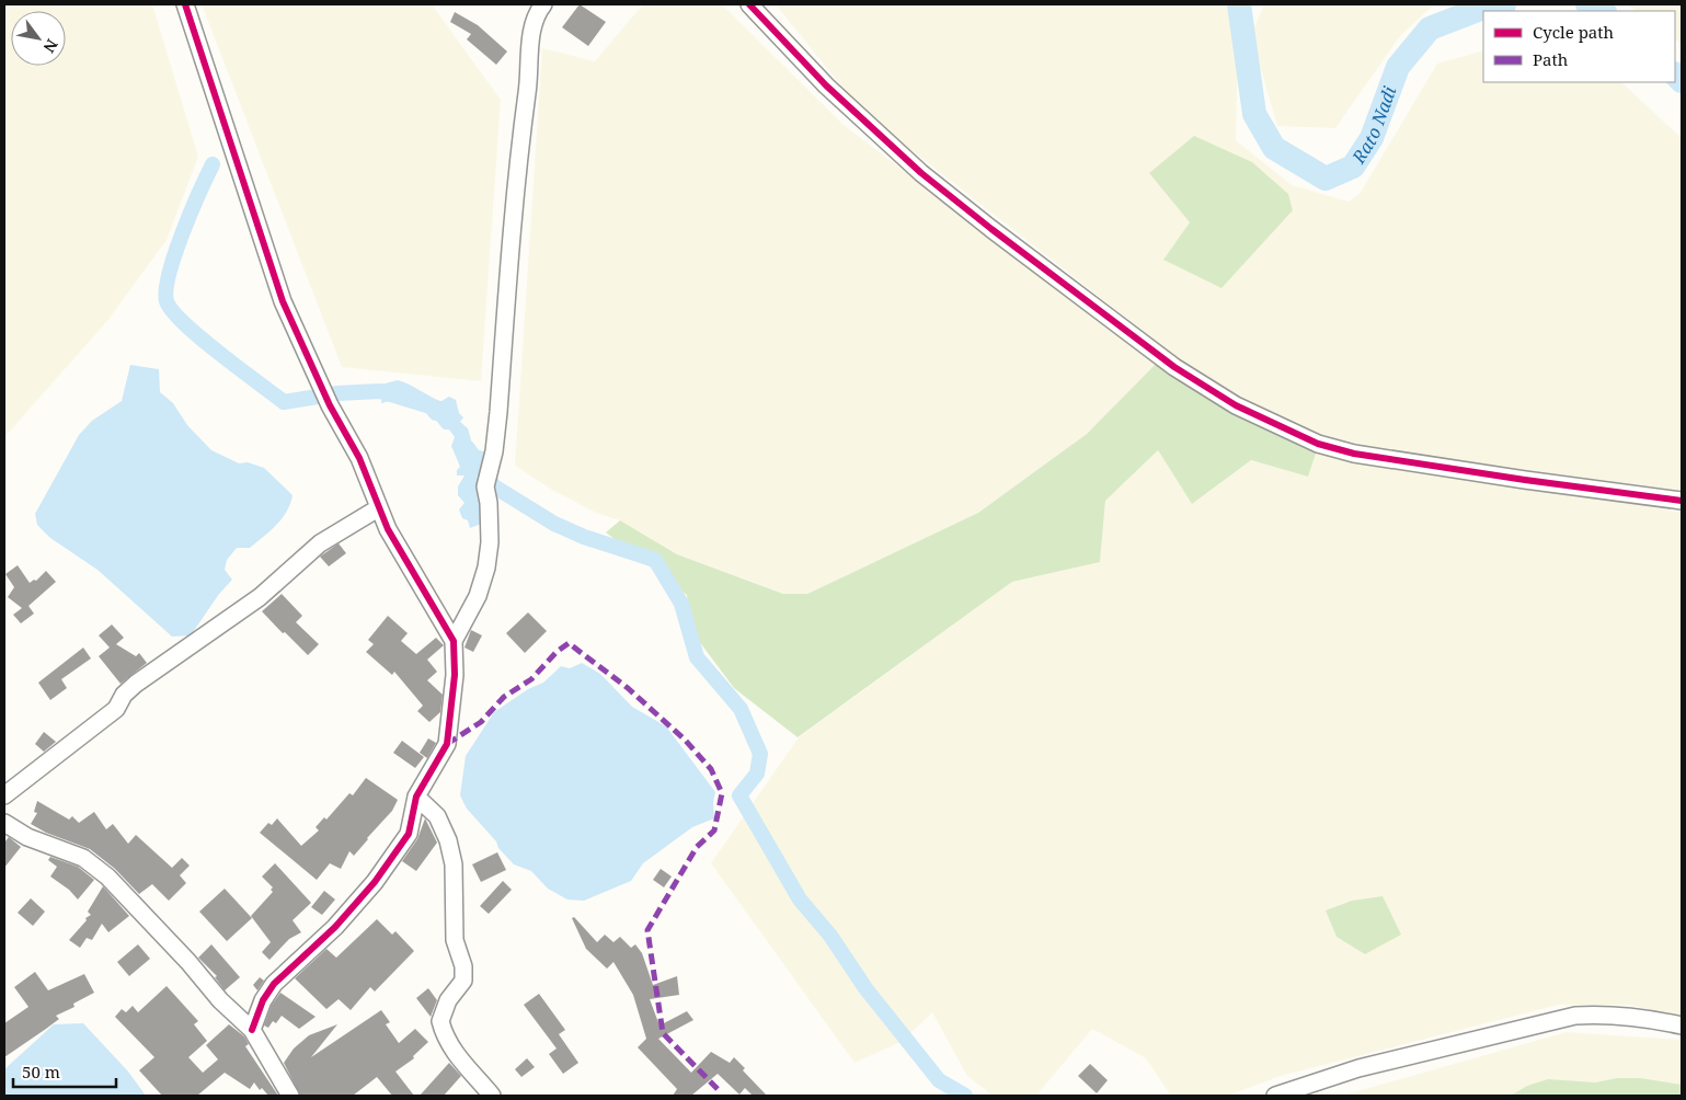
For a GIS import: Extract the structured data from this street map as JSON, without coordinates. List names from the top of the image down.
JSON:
{
  "water": ["Rato Nadi"],
  "legend": ["Cycle path", "Path"],
  "scale_bar": "50 m",
  "north": "bottom right"
}
